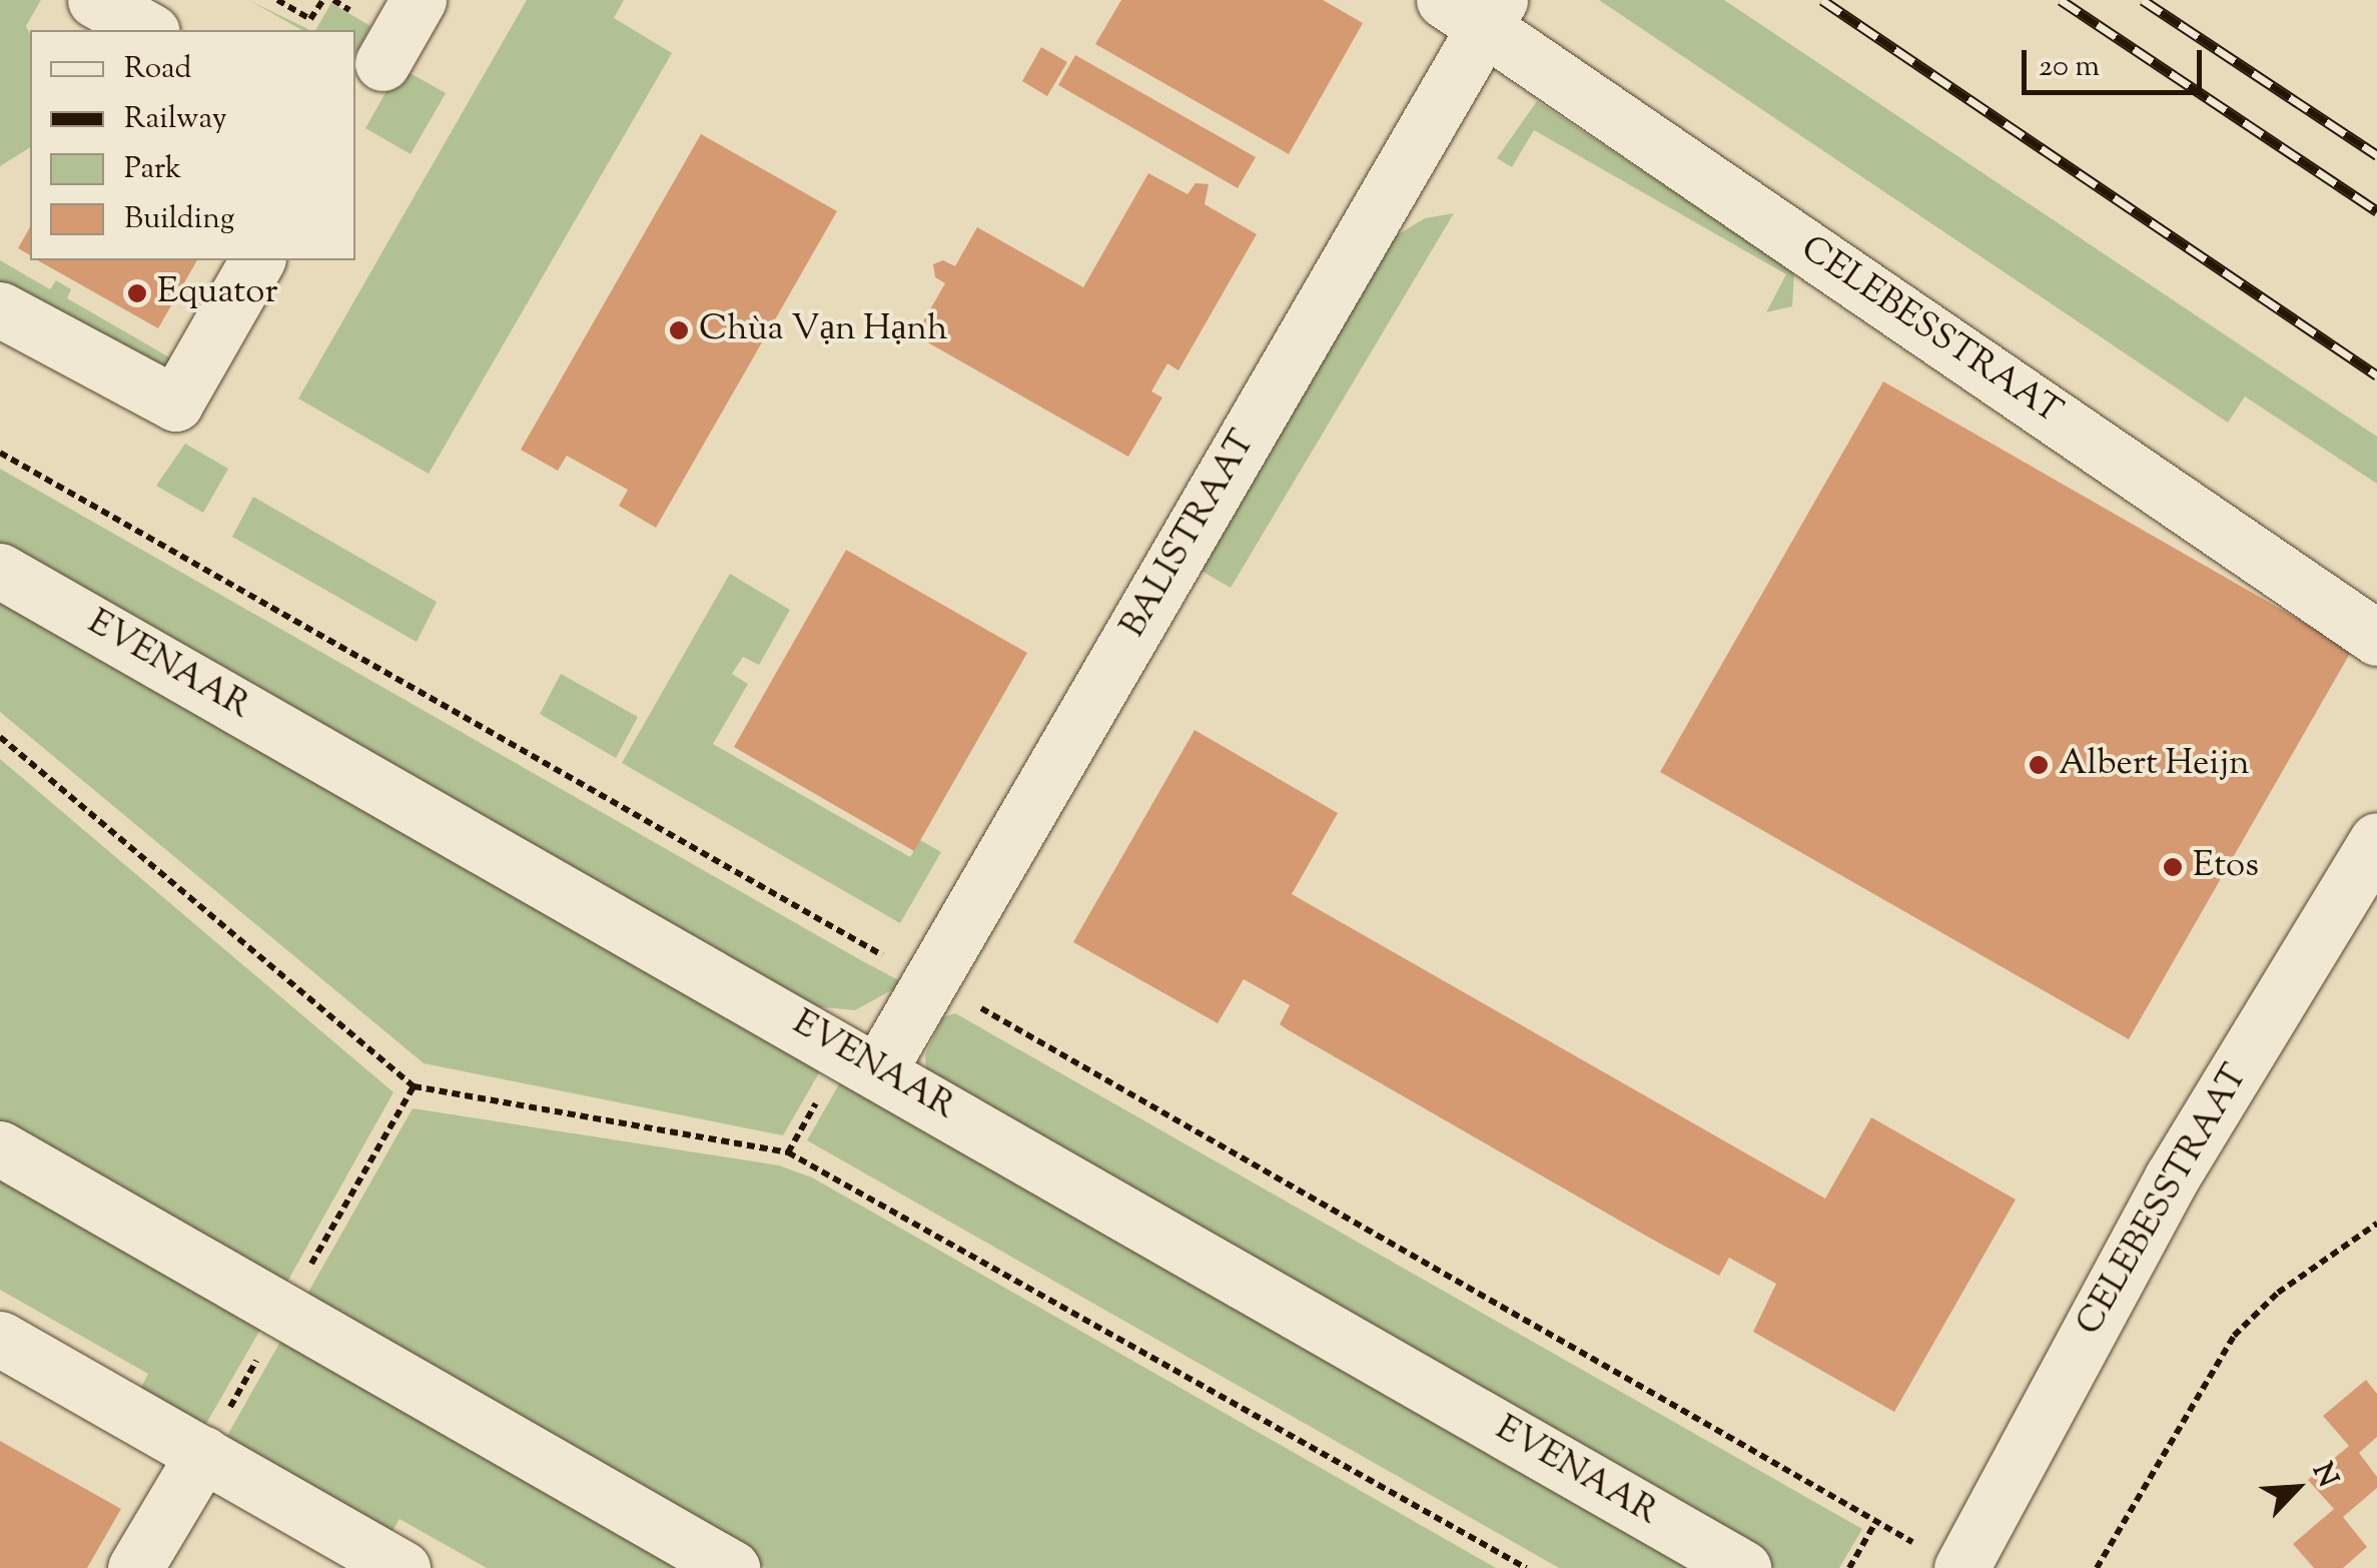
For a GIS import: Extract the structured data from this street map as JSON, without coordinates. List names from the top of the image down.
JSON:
{
  "streets": {
    "street": ["CELEBESSTRAAT", "BALISTRAAT", "EVENAAR"]
  },
  "crossings": [
    ["CELEBESSTRAAT", "BALISTRAAT"],
    ["BALISTRAAT", "EVENAAR"]
  ],
  "places": [
    "Equator",
    "Chùa Vạn Hạnh",
    "Albert Heijn",
    "Etos"
  ],
  "legend": [
    "Road",
    "Railway",
    "Park",
    "Building"
  ],
  "scale_bar": "20 m",
  "north": "top right"
}
